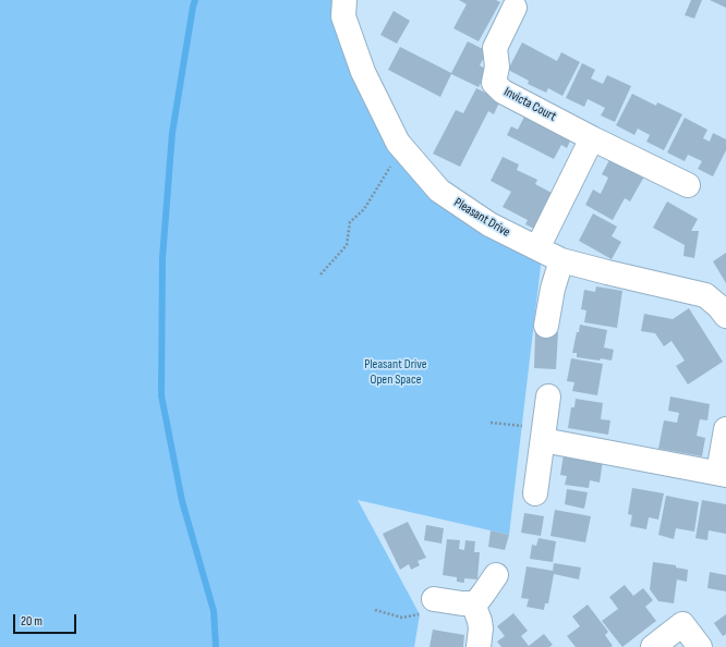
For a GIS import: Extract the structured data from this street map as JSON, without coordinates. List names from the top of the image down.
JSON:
{
  "streets": {
    "street": ["Invicta Court", "Pleasant Drive"]
  },
  "parks": ["Pleasant Drive Open Space"],
  "scale_bar": "20 m"
}
